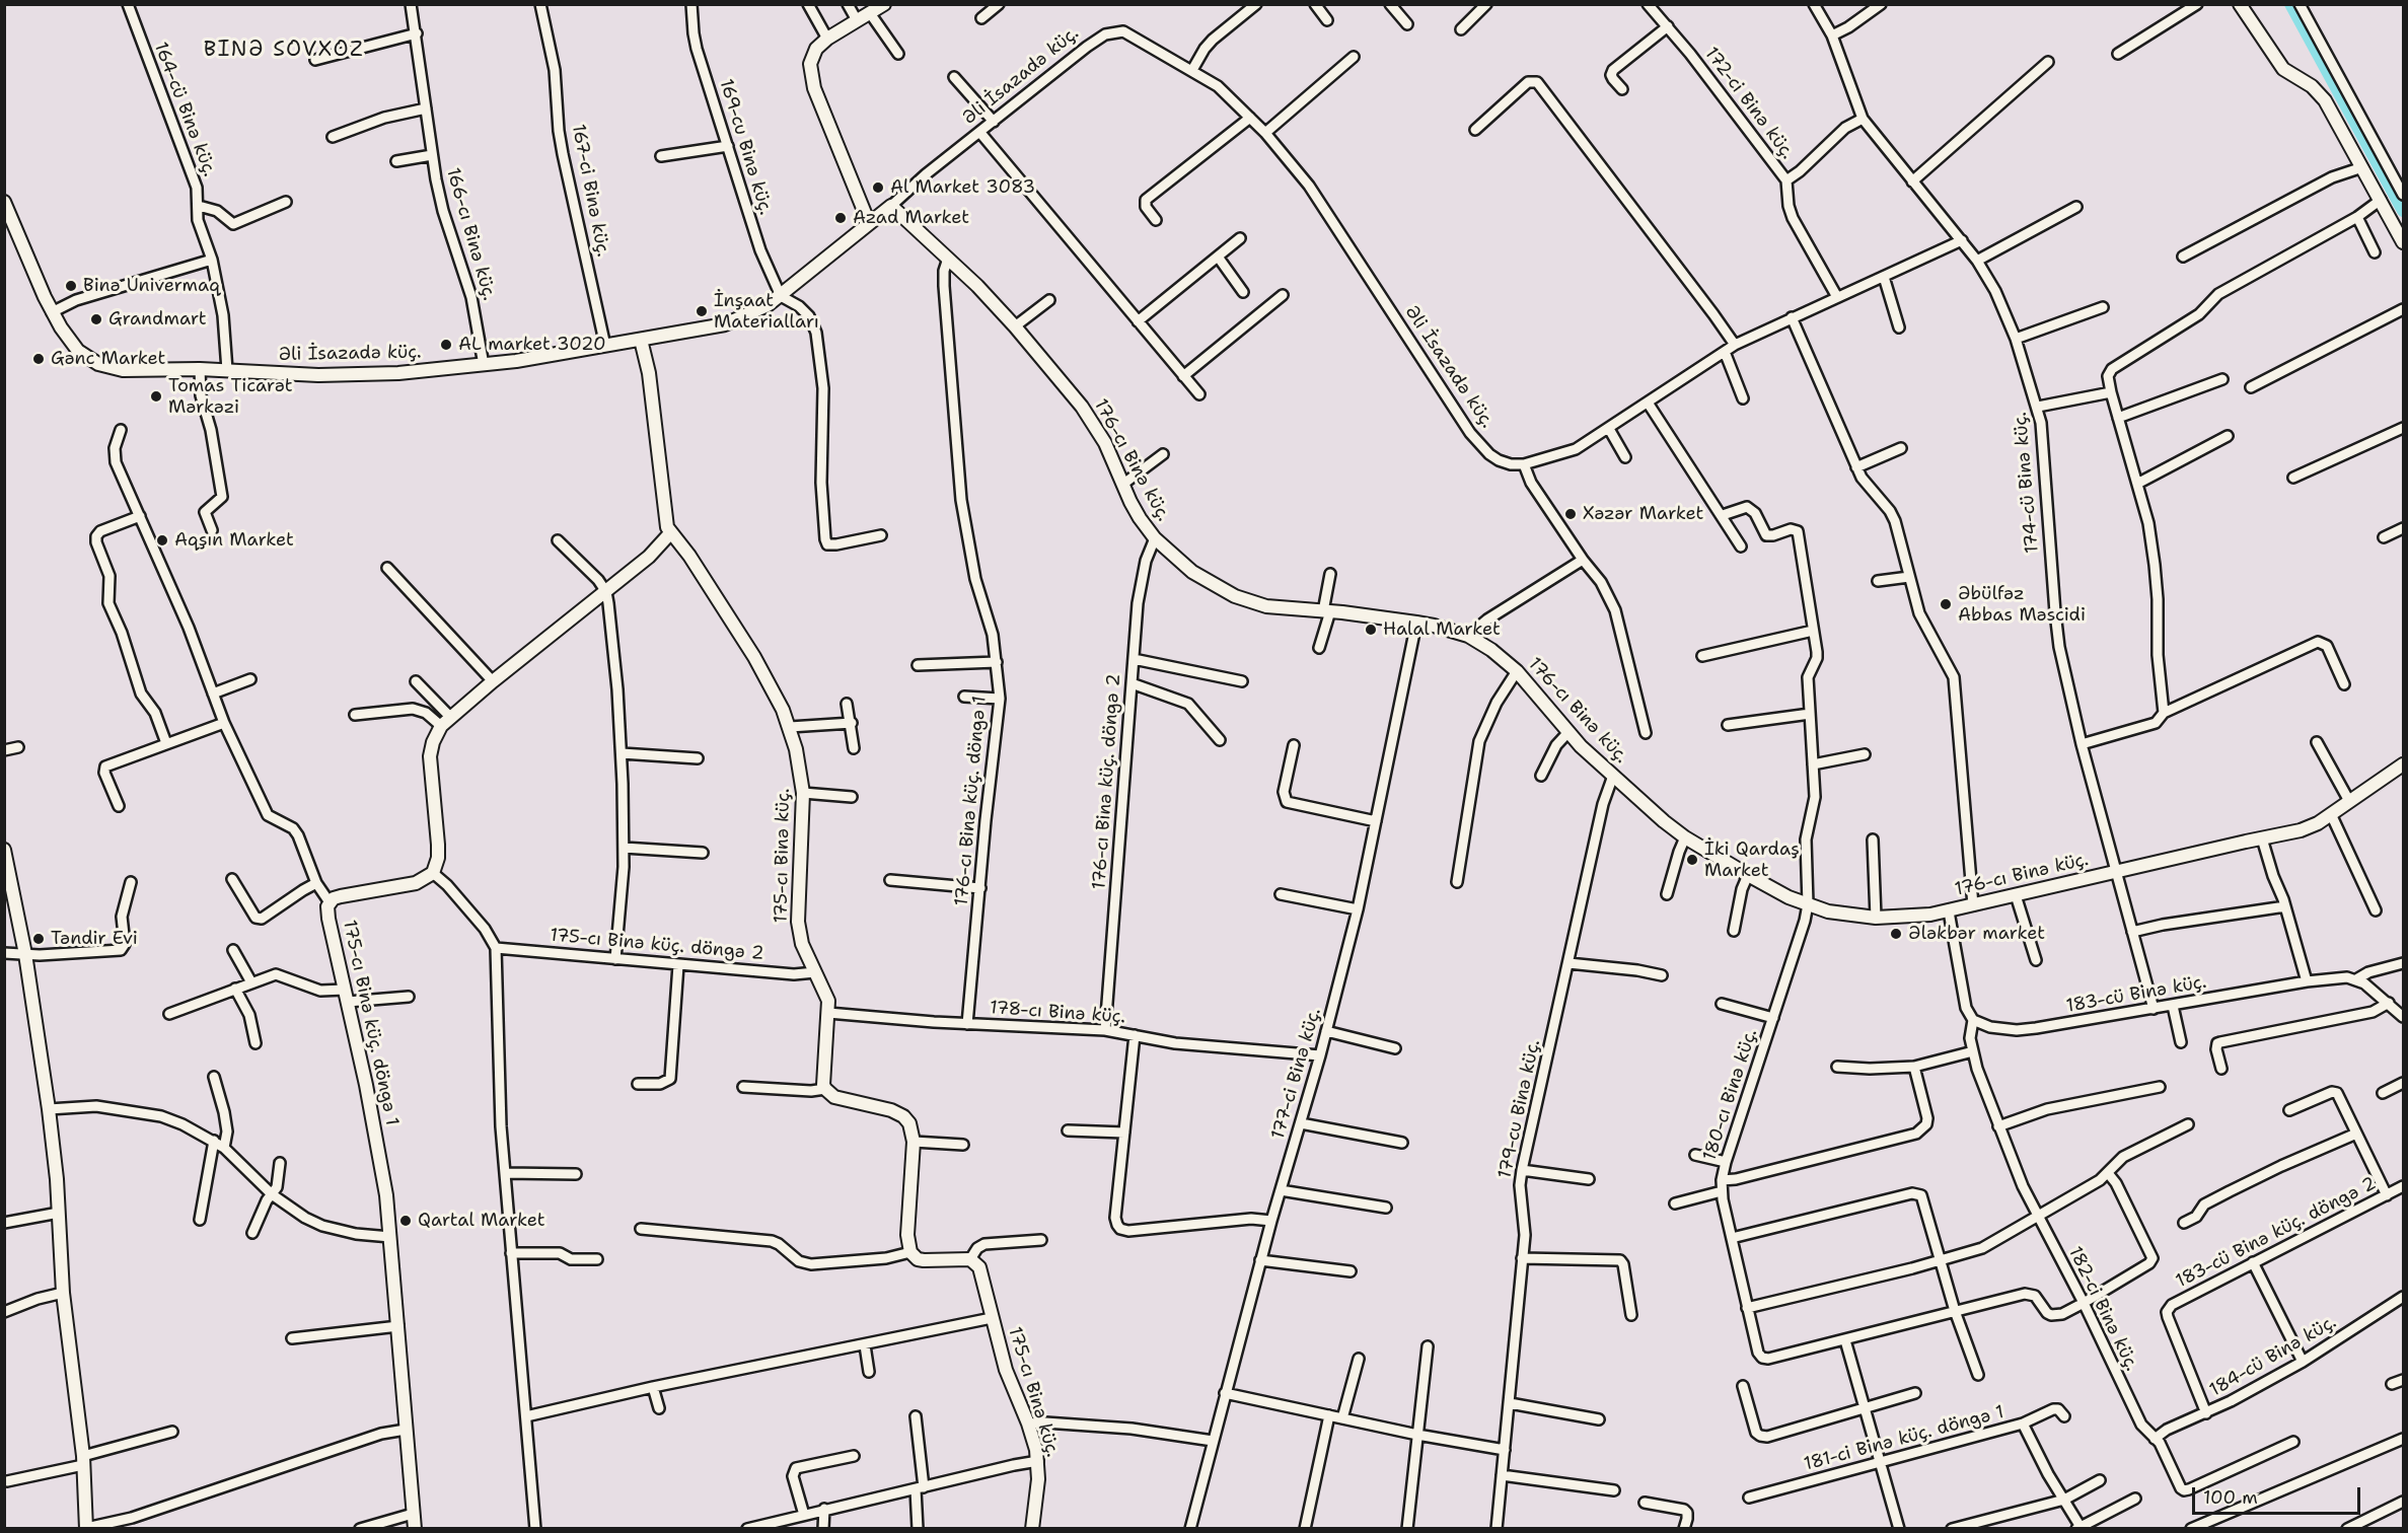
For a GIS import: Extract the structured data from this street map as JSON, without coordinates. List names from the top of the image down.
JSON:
{
  "streets": {
    "street": [
      "Əli İsazadə küç.",
      "172-ci Binə küç.",
      "164-cü Binə küç.",
      "169-cu Binə küç.",
      "167-ci Binə küç.",
      "166-cı Binə küç.",
      "176-cı Binə küç.",
      "174-cü Binə küç.",
      "176-cı Binə küç. döngə 2",
      "176-cı Binə küç. döngə 1",
      "175-cı Binə küç.",
      "175-cı Binə küç. döngə 2",
      "183-cü Binə küç.",
      "178-cı Binə küç.",
      "175-cı Binə küç. döngə 1",
      "177-ci Binə küç.",
      "180-cı Binə küç.",
      "179-cu Binə küç.",
      "183-cü Binə küç. döngə 2",
      "182-ci Binə küç.",
      "184-cü Binə küç.",
      "181-ci Binə küç. döngə 1"
    ]
  },
  "crossings": [
    ["Əli İsazadə küç.", "172-ci Binə küç."],
    ["Əli İsazadə küç.", "164-cü Binə küç."],
    ["Əli İsazadə küç.", "169-cu Binə küç."],
    ["Əli İsazadə küç.", "167-ci Binə küç."],
    ["Əli İsazadə küç.", "166-cı Binə küç."],
    ["Əli İsazadə küç.", "176-cı Binə küç."],
    ["Əli İsazadə küç.", "174-cü Binə küç."],
    ["Əli İsazadə küç.", "175-cı Binə küç."],
    ["176-cı Binə küç.", "174-cü Binə küç."],
    ["176-cı Binə küç.", "176-cı Binə küç. döngə 2"],
    ["176-cı Binə küç.", "176-cı Binə küç. döngə 1"],
    ["176-cı Binə küç.", "177-ci Binə küç."],
    ["176-cı Binə küç.", "180-cı Binə küç."],
    ["176-cı Binə küç.", "179-cu Binə küç."],
    ["174-cü Binə küç.", "183-cü Binə küç."],
    ["176-cı Binə küç. döngə 2", "178-cı Binə küç."],
    ["176-cı Binə küç. döngə 1", "178-cı Binə küç."],
    ["175-cı Binə küç.", "175-cı Binə küç. döngə 2"],
    ["175-cı Binə küç.", "178-cı Binə küç."],
    ["183-cü Binə küç.", "182-ci Binə küç."],
    ["178-cı Binə küç.", "177-ci Binə küç."],
    ["180-cı Binə küç.", "182-ci Binə küç."],
    ["183-cü Binə küç. döngə 2", "184-cü Binə küç."],
    ["182-ci Binə küç.", "184-cü Binə küç."]
  ],
  "districts": ["BINƏ SOVXOZ"],
  "places": [
    "Al Market 3083",
    "Azad Market",
    "Binə Univermaq",
    "İnşaat Materialları",
    "Grandmart",
    "AL market 3020",
    "Gənc Market",
    "Tomas Ticarət Mərkəzi",
    "Xəzər Market",
    "Aqşın Market",
    "Əbülfəz Abbas Məscidi",
    "Halal Market",
    "İki Qardaş Market",
    "Ələkbər market",
    "Təndir Evi",
    "Qartal Market"
  ],
  "scale_bar": "100 m"
}
